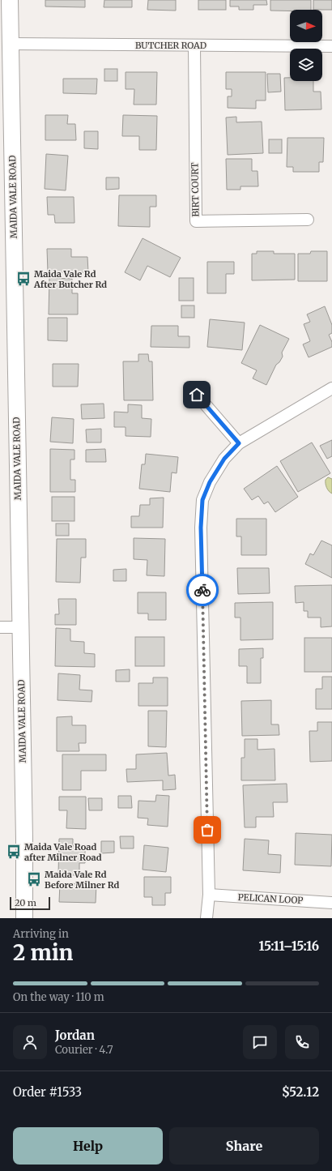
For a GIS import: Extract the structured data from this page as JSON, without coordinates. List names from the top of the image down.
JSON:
{
  "streets": {
    "main road": ["MAIDA VALE ROAD"],
    "street": ["BUTCHER ROAD", "BIRT COURT", "PELICAN LOOP"]
  },
  "crossings": [
    ["BUTCHER ROAD", "BIRT COURT"],
    ["BUTCHER ROAD", "MAIDA VALE ROAD"]
  ],
  "places": {
    "bus stop": ["Maida Vale Rd After Butcher Rd", "Maida Vale Road after Milner Road", "Maida Vale Rd Before Milner Rd"]
  },
  "scale_bar": "20 m",
  "north": "right",
  "page": {
    "scale": "20 m",
    "heading": ["2 min", "Arriving in", "15:11–15:16"],
    "panel": [
      "Jordan",
      "Courier · 4.7",
      "Order #1533",
      "$52.12"
    ],
    "bar": "On the way · 110 m",
    "buttons": ["Help", "Share"]
  }
}
